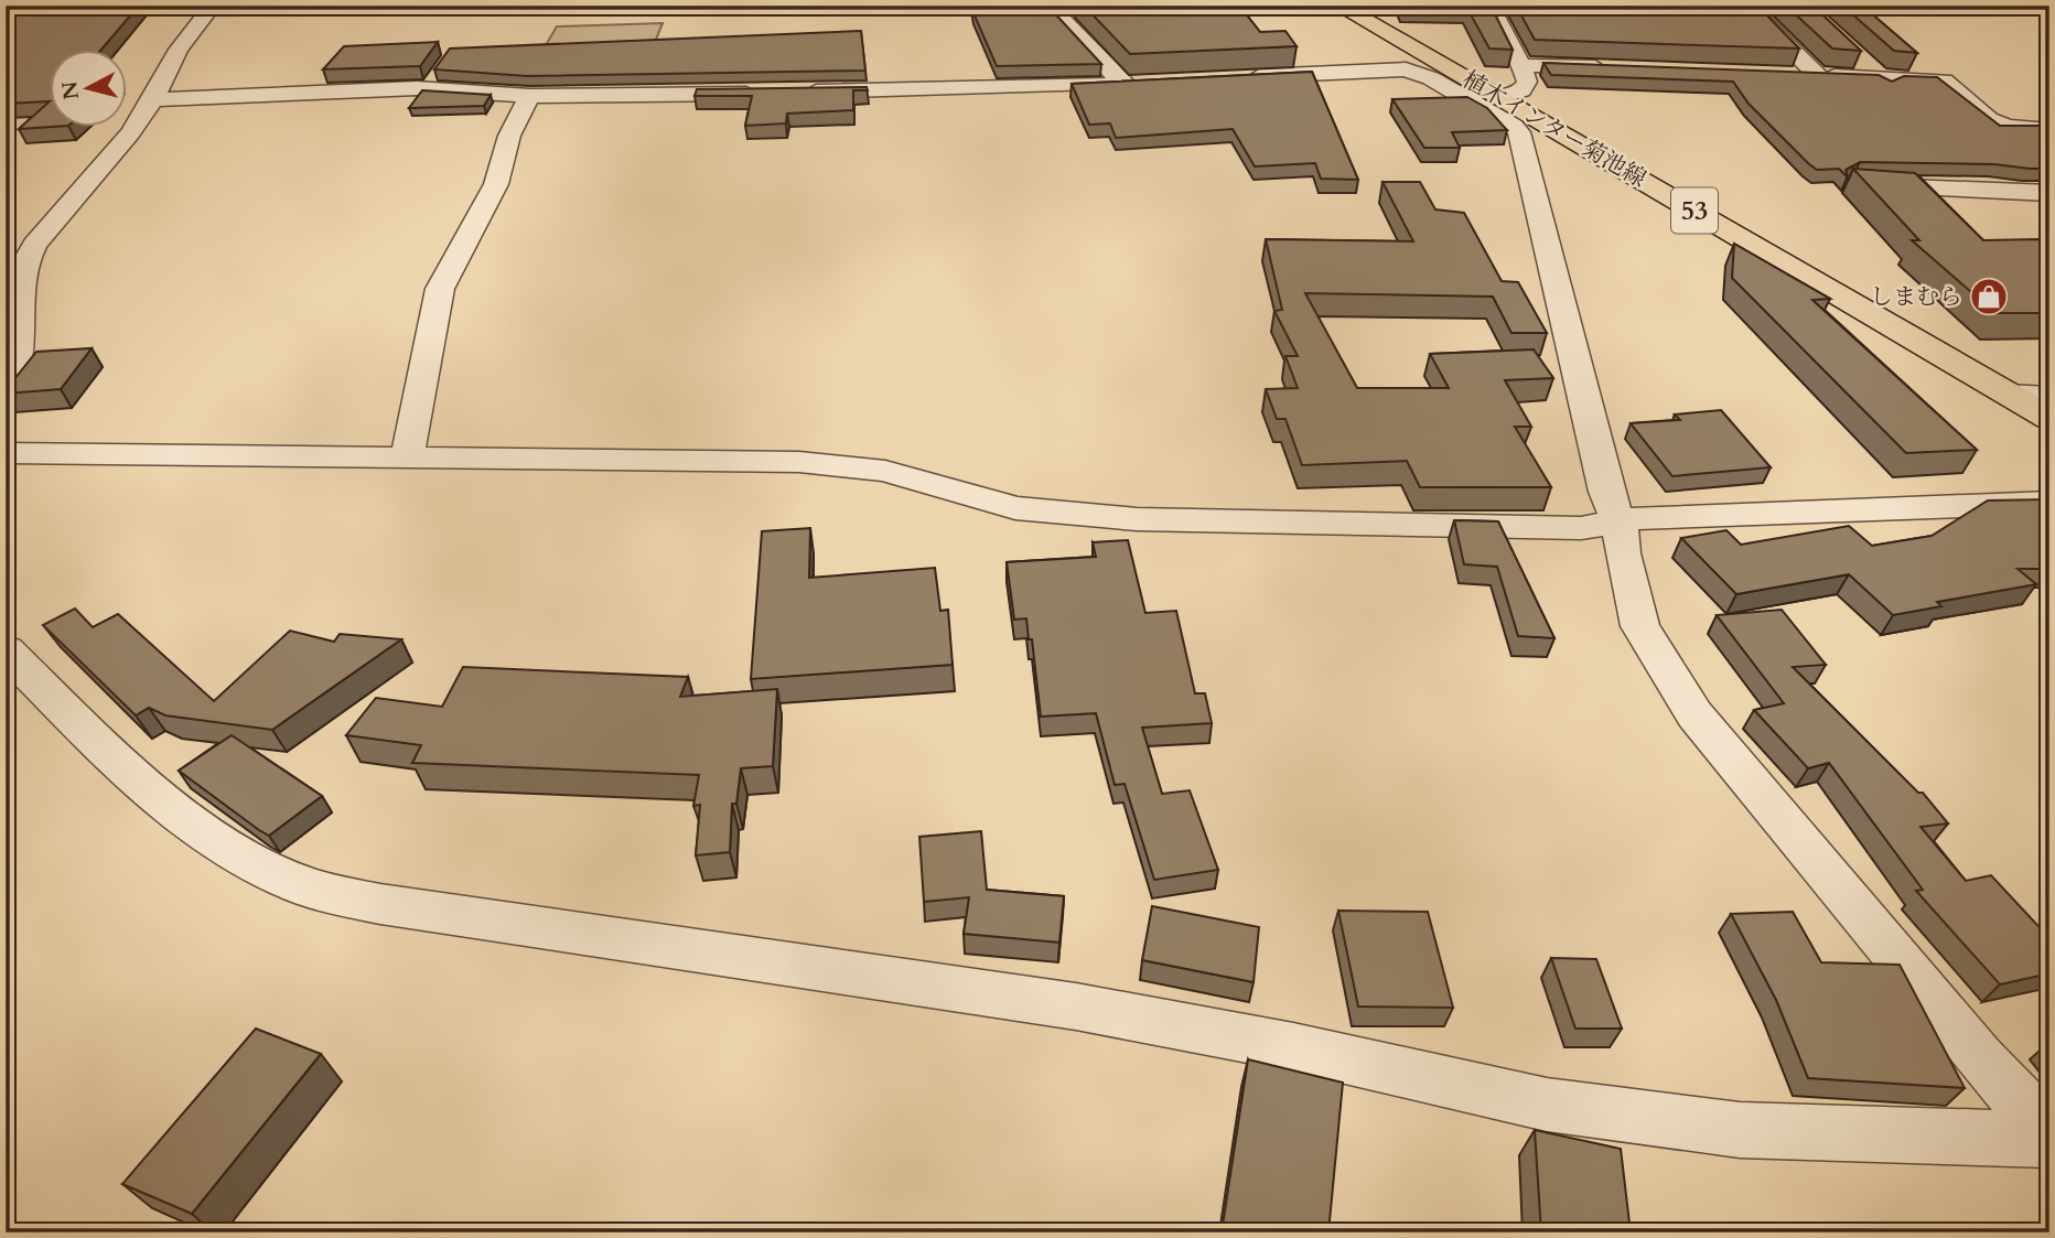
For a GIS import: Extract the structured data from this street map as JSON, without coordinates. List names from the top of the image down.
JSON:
{
  "streets": {
    "main road": ["植木インター菊池線", "53"]
  },
  "places": {
    "shop": ["しまむら"]
  },
  "north": "left"
}
